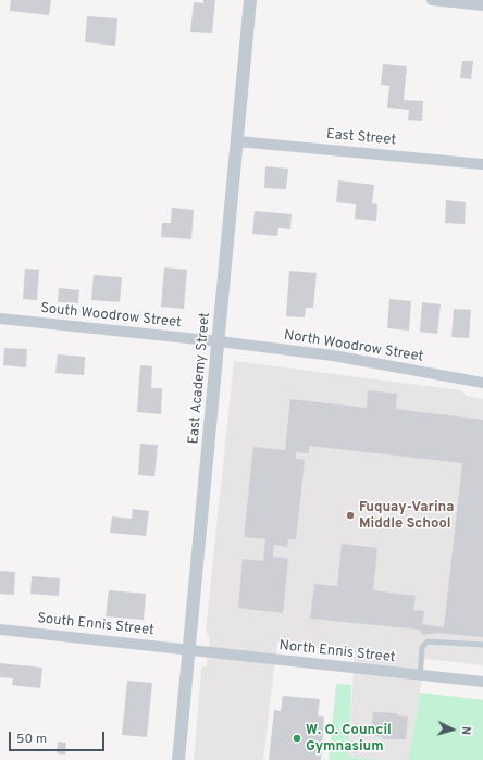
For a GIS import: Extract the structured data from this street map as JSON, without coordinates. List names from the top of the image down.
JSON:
{
  "streets": {
    "street": [
      "East Street",
      "South Woodrow Street",
      "North Woodrow Street",
      "East Academy Street",
      "South Ennis Street",
      "North Ennis Street"
    ]
  },
  "crossings": [
    ["East Street", "East Academy Street"],
    ["South Woodrow Street", "North Woodrow Street"],
    ["South Woodrow Street", "East Academy Street"],
    ["North Woodrow Street", "East Academy Street"],
    ["East Academy Street", "South Ennis Street"],
    ["East Academy Street", "North Ennis Street"],
    ["South Ennis Street", "North Ennis Street"]
  ],
  "places": ["Fuquay-Varina Middle School", "W. O. Council Gymnasium"],
  "scale_bar": "50 m",
  "north": "right"
}
